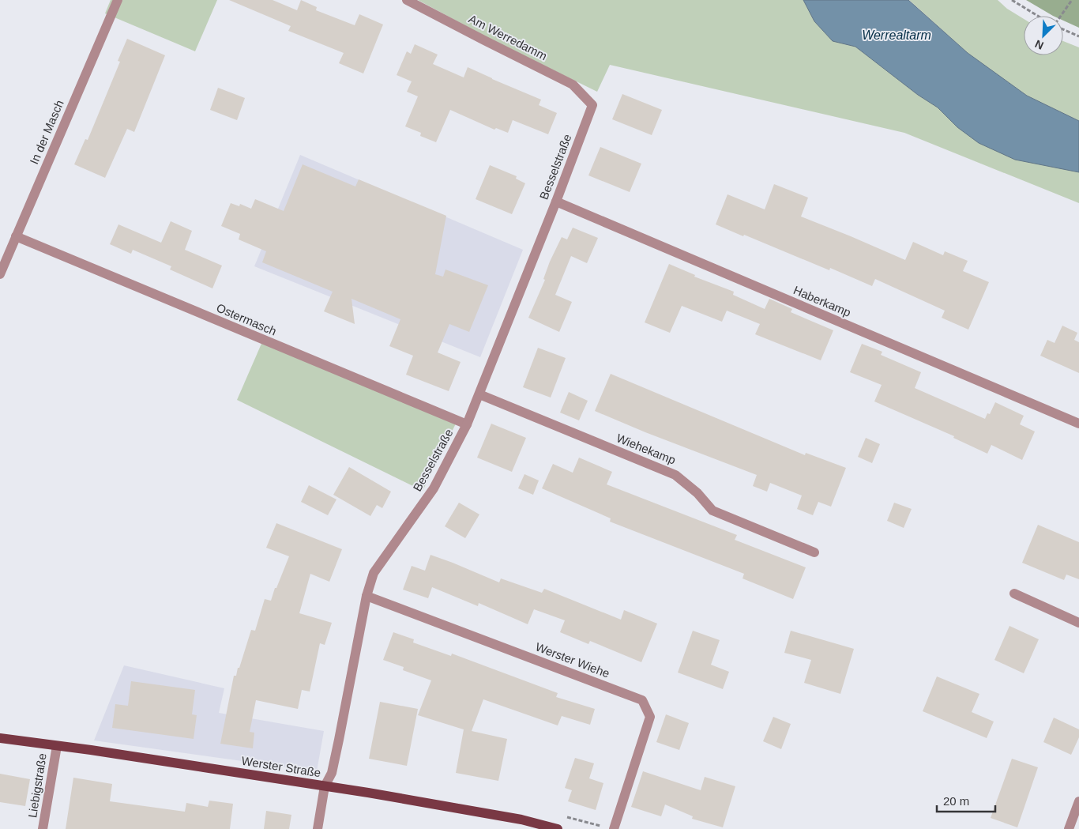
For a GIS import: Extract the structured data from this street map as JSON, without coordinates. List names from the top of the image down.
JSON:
{
  "streets": {
    "main road": ["Werster Straße"],
    "street": [
      "Am Werredamm",
      "In der Masch",
      "Besselstraße",
      "Haberkamp",
      "Ostermasch",
      "Wiehekamp",
      "Werster Wiehe",
      "Liebigstraße"
    ]
  },
  "crossings": [
    ["Am Werredamm", "Besselstraße"],
    ["In der Masch", "Ostermasch"],
    ["Besselstraße", "Haberkamp"],
    ["Besselstraße", "Ostermasch"],
    ["Besselstraße", "Wiehekamp"],
    ["Besselstraße", "Werster Wiehe"],
    ["Besselstraße", "Werster Straße"],
    ["Werster Straße", "Liebigstraße"]
  ],
  "water": ["Werrealtarm"],
  "scale_bar": "20 m",
  "north": "bottom left"
}
